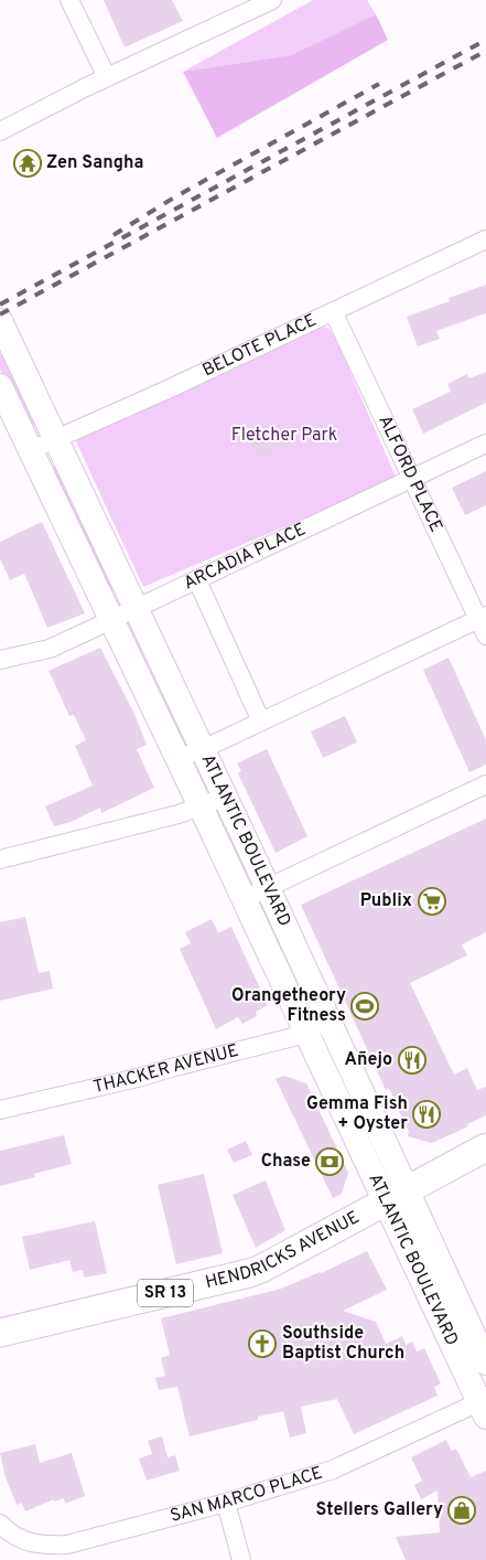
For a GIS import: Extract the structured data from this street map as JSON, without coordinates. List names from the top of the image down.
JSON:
{
  "streets": {
    "main road": ["ATLANTIC BOULEVARD", "HENDRICKS AVENUE", "SR 13"],
    "street": [
      "BELOTE PLACE",
      "ALFORD PLACE",
      "ARCADIA PLACE",
      "THACKER AVENUE",
      "SAN MARCO PLACE"
    ]
  },
  "crossings": [
    ["BELOTE PLACE", "ALFORD PLACE"],
    ["BELOTE PLACE", "ATLANTIC BOULEVARD"],
    ["ALFORD PLACE", "ARCADIA PLACE"],
    ["ARCADIA PLACE", "ATLANTIC BOULEVARD"],
    ["ATLANTIC BOULEVARD", "THACKER AVENUE"],
    ["ATLANTIC BOULEVARD", "HENDRICKS AVENUE"],
    ["ATLANTIC BOULEVARD", "SAN MARCO PLACE"]
  ],
  "parks": ["Fletcher Park"],
  "places": {
    "temple": ["Zen Sangha"],
    "supermarket": ["Publix"],
    "sports": ["Orangetheory Fitness"],
    "restaurant": ["Añejo", "Gemma Fish + Oyster"],
    "bank": ["Chase"],
    "church": ["Southside Baptist Church"],
    "shop": ["Stellers Gallery"]
  }
}
